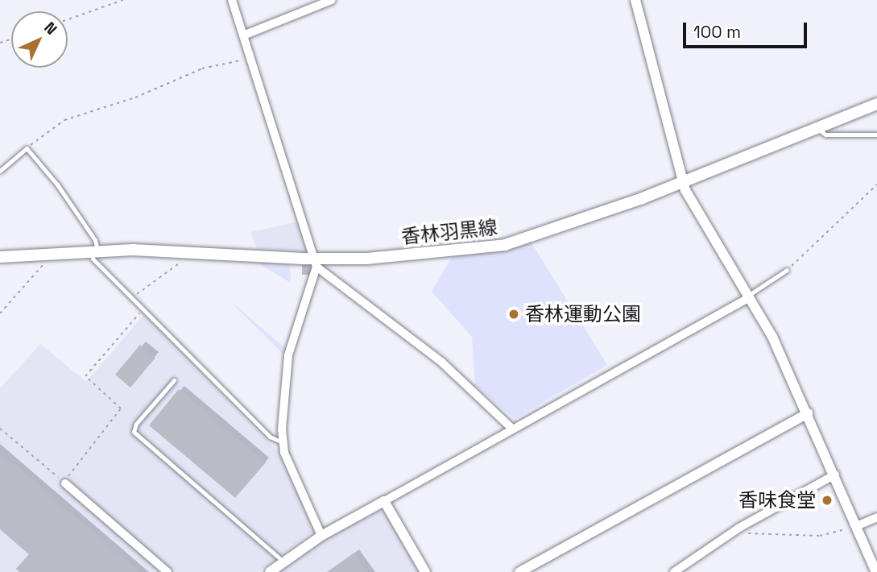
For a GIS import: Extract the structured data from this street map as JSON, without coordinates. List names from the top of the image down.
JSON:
{
  "streets": {
    "main road": ["香林羽黒線"]
  },
  "places": ["香林運動公園", "香味食堂"],
  "scale_bar": "100 m",
  "north": "top right"
}
